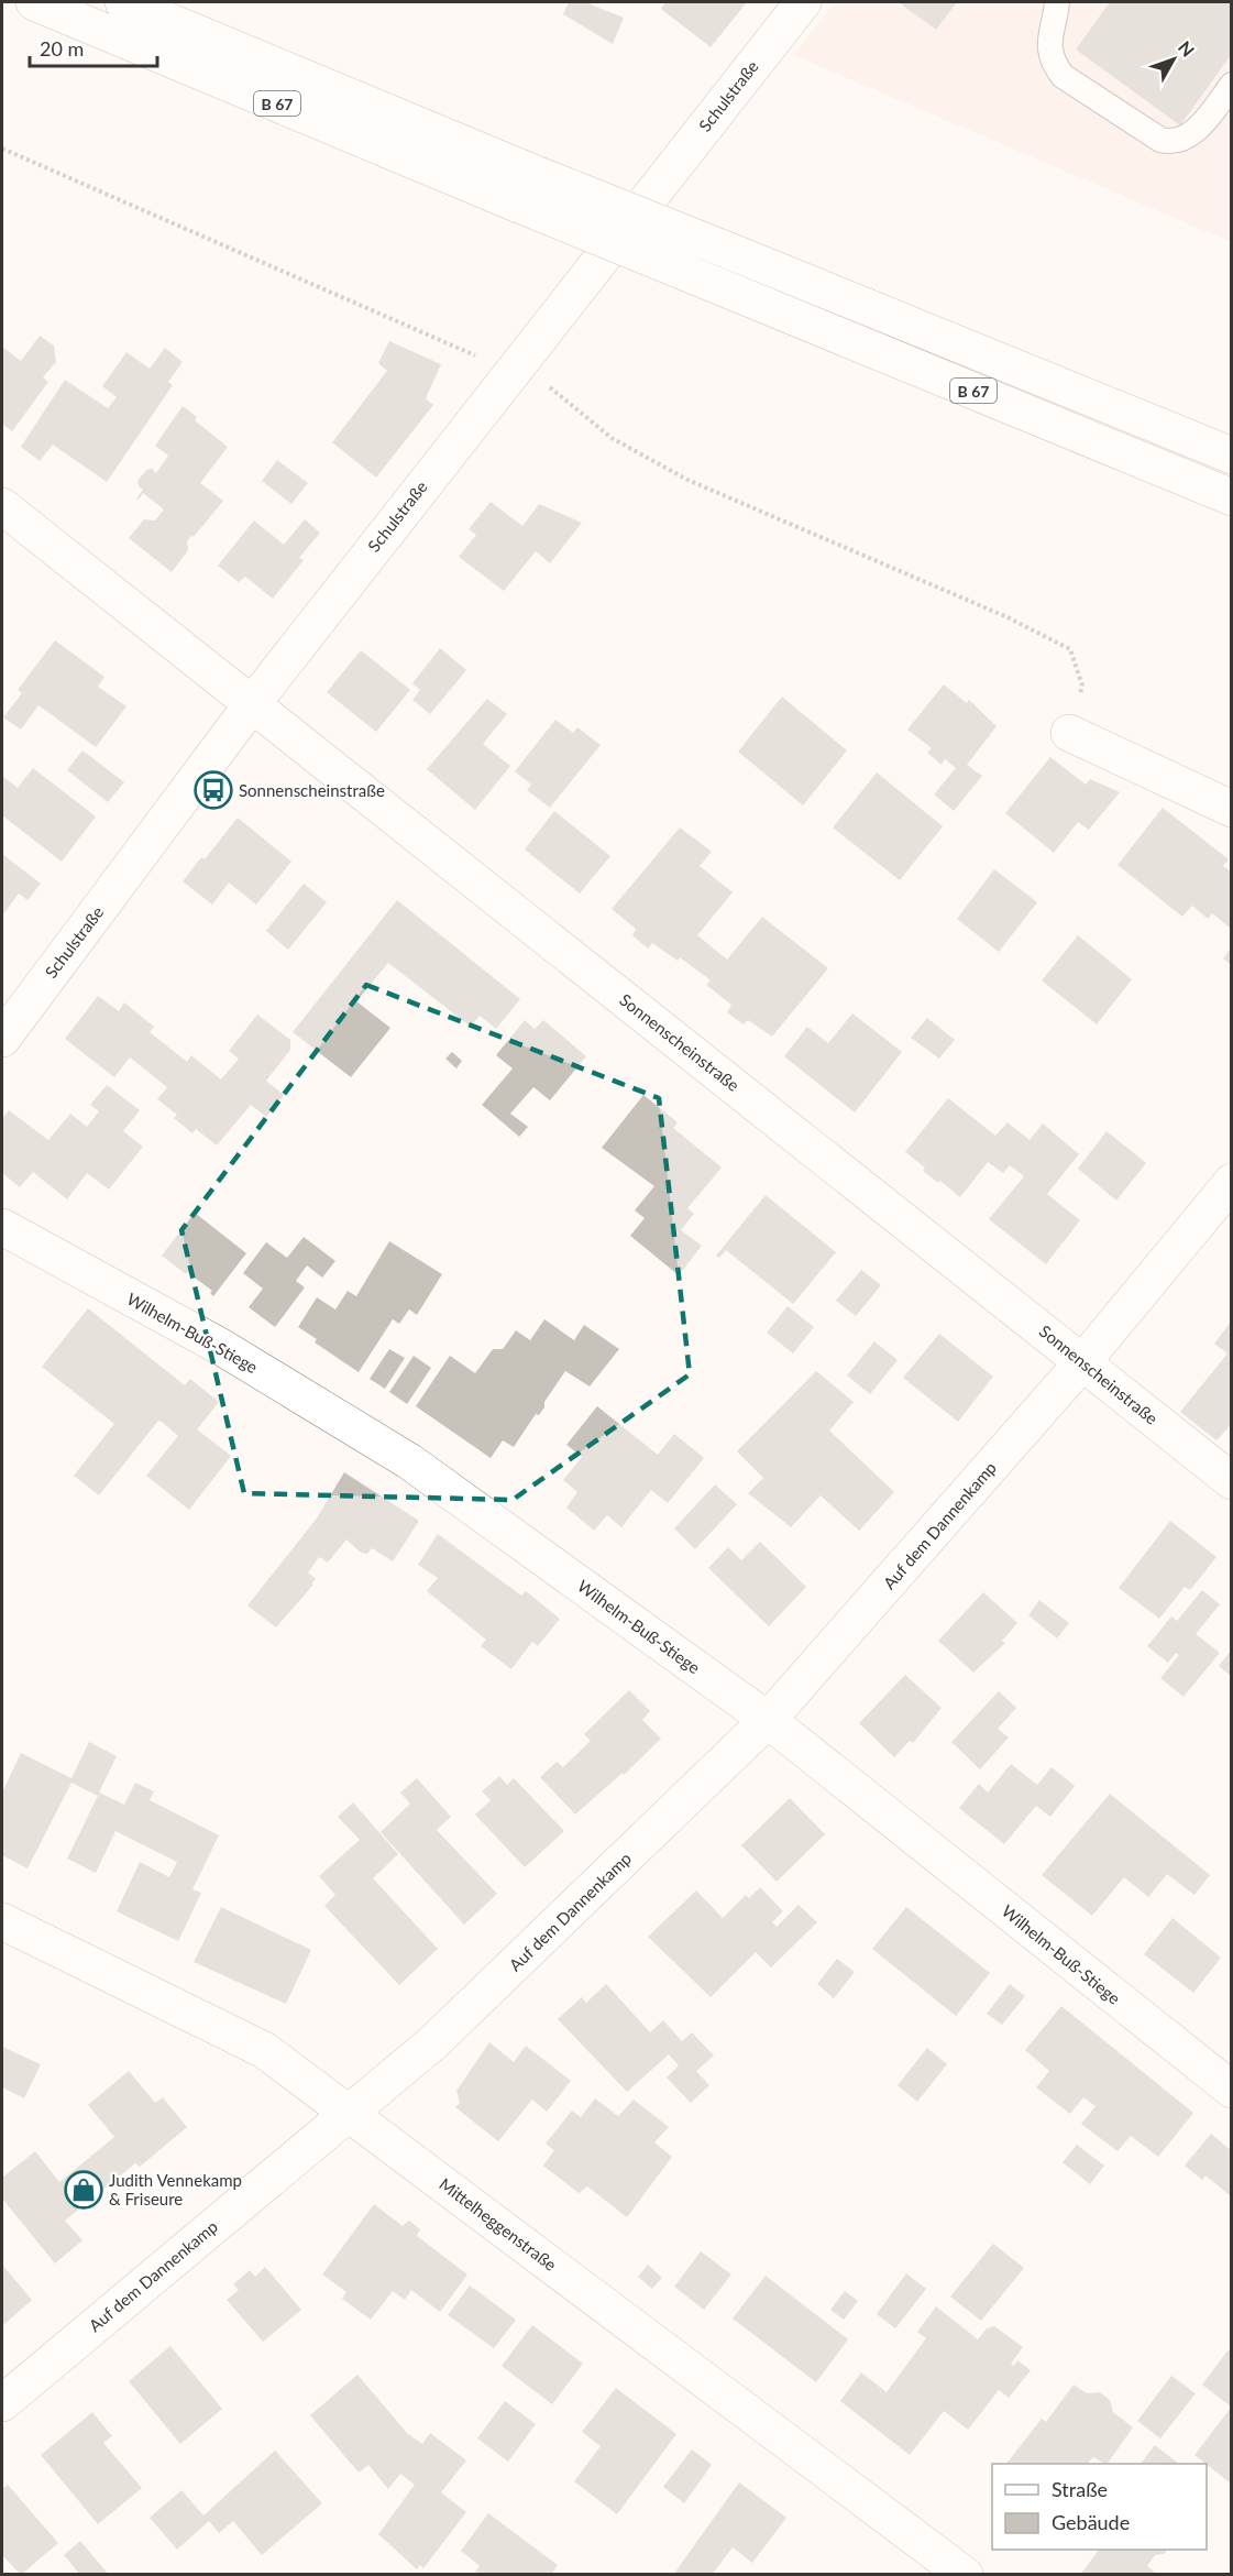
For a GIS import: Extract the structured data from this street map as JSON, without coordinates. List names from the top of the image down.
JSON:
{
  "streets": {
    "main road": [
      "Schulstraße",
      "B 67",
      "Sonnenscheinstraße",
      "Wilhelm-Buß-Stiege",
      "Auf dem Dannenkamp",
      "Mittelheggenstraße"
    ]
  },
  "crossings": [
    ["Schulstraße", "Sonnenscheinstraße"],
    ["Sonnenscheinstraße", "Auf dem Dannenkamp"],
    ["Wilhelm-Buß-Stiege", "Auf dem Dannenkamp"],
    ["Auf dem Dannenkamp", "Mittelheggenstraße"]
  ],
  "places": {
    "bus stop": ["Sonnenscheinstraße"],
    "shop": ["Judith Vennekamp & Friseure"]
  },
  "legend": ["Straße", "Gebäude"],
  "scale_bar": "20 m",
  "north": "top right"
}
